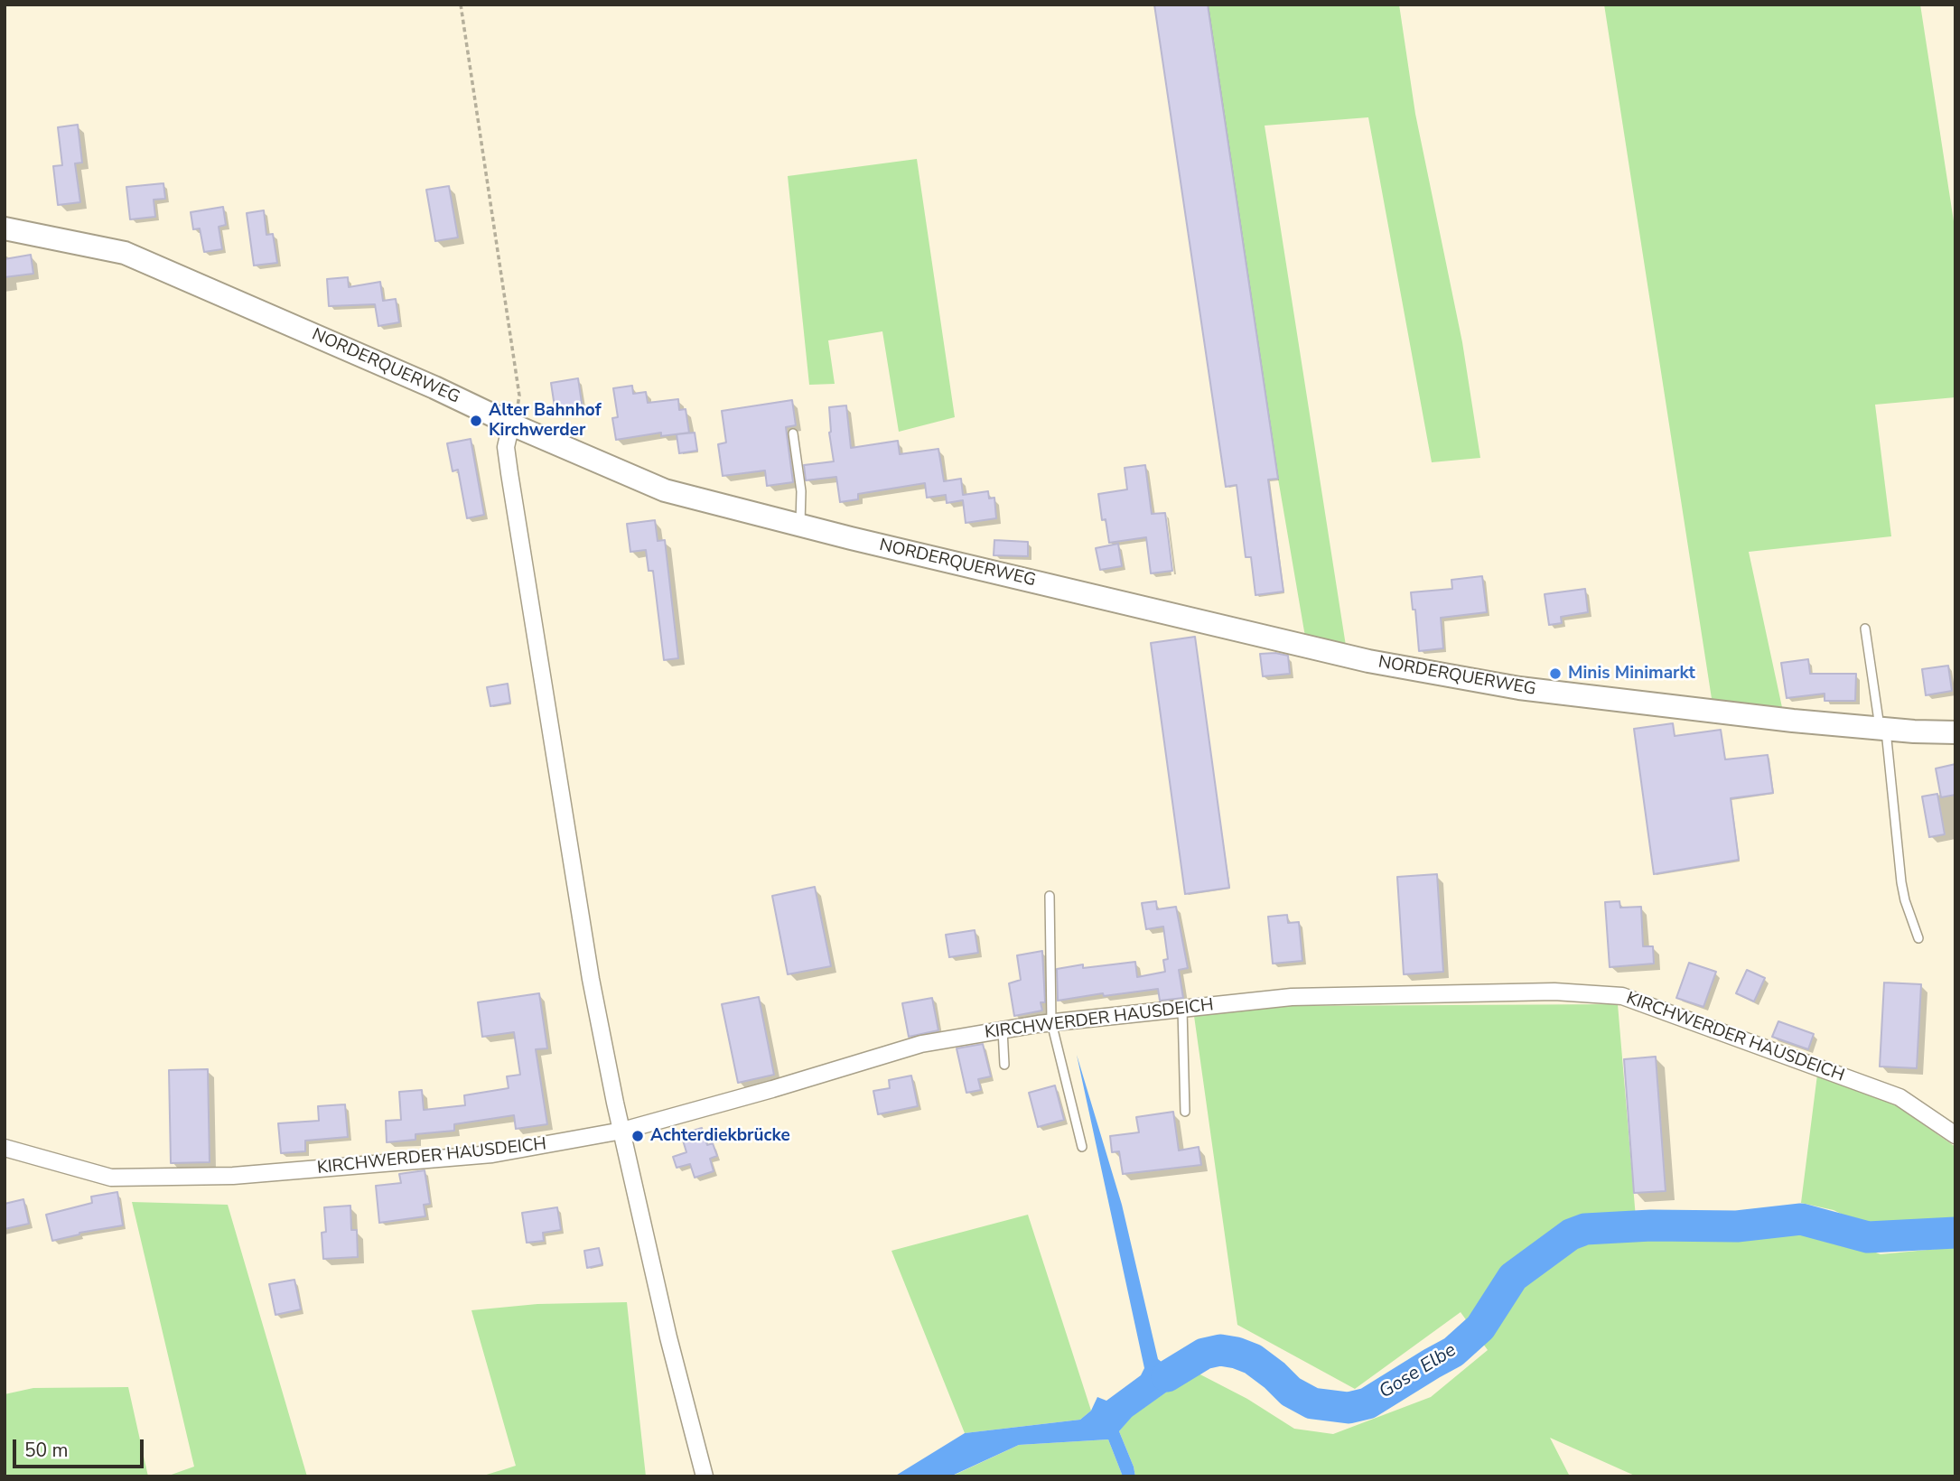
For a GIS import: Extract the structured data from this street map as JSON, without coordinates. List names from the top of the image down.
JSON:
{
  "streets": {
    "street": ["NORDERQUERWEG", "KIRCHWERDER HAUSDEICH"]
  },
  "water": ["Gose Elbe"],
  "places": ["Alter Bahnhof Kirchwerder", "Minis Minimarkt", "Achterdiekbrücke"],
  "scale_bar": "50 m"
}
